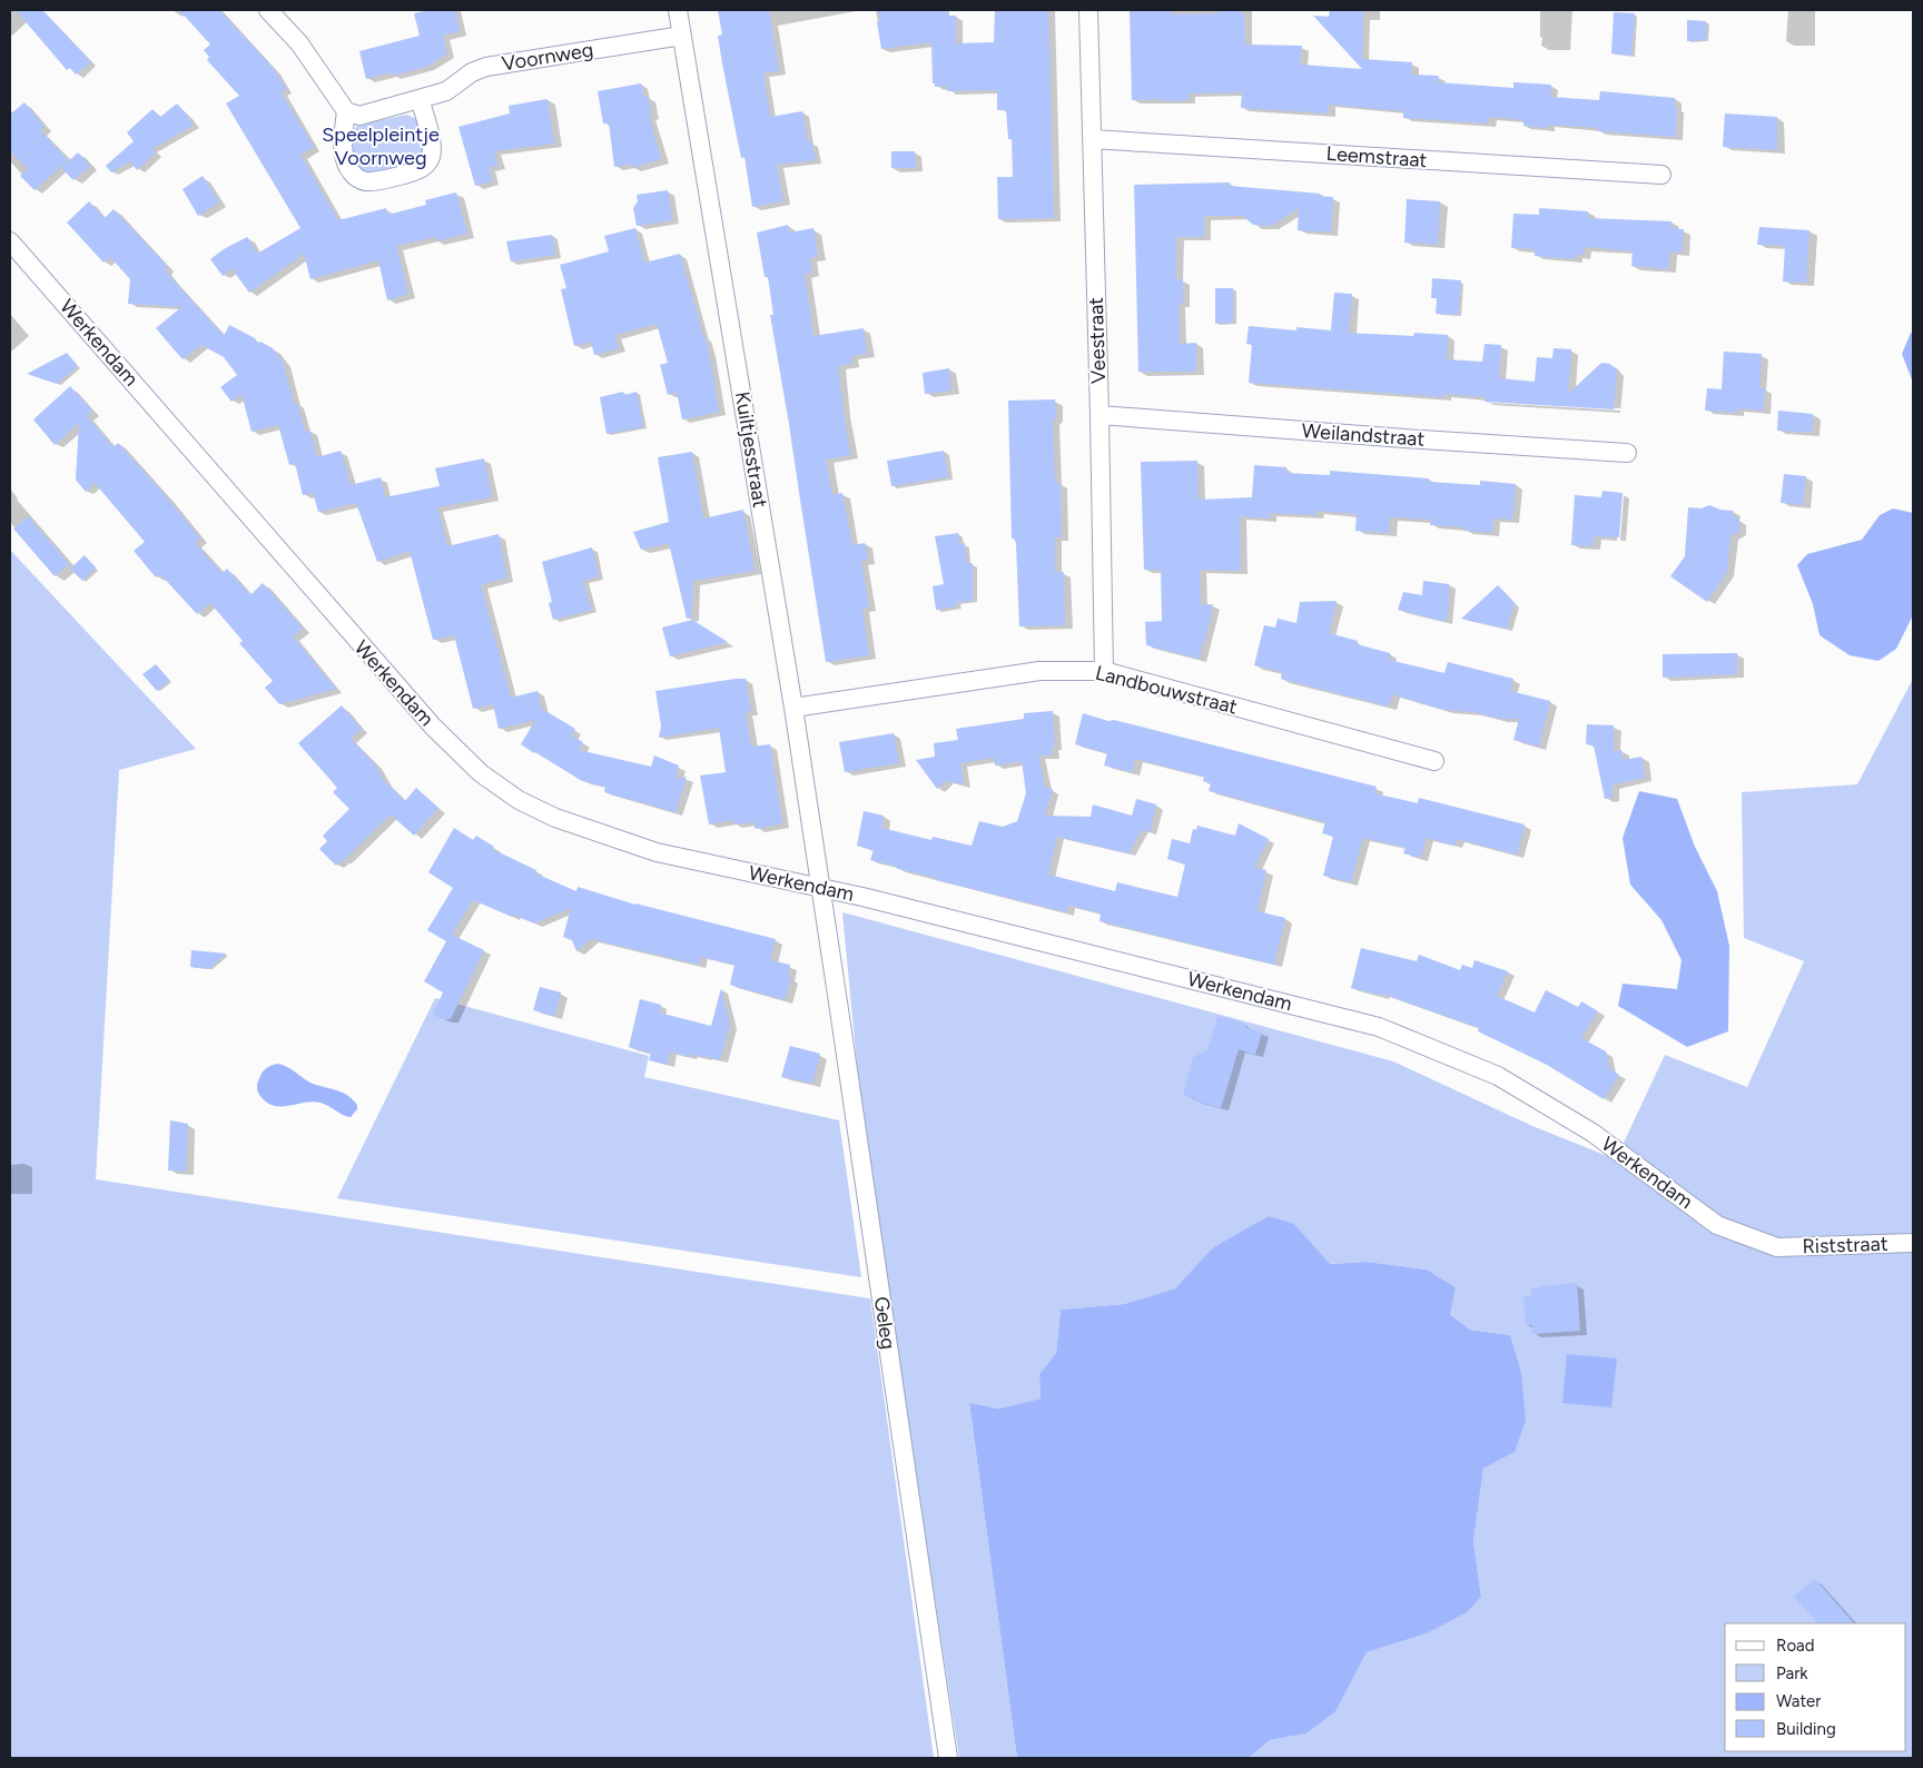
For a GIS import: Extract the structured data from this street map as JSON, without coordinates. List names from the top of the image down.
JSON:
{
  "streets": {
    "street": [
      "Voornweg",
      "Leemstraat",
      "Veestraat",
      "Werkendam",
      "Weilandstraat",
      "Kuiltjesstraat",
      "Landbouwstraat",
      "Riststraat",
      "Geleg"
    ]
  },
  "crossings": [
    ["Voornweg", "Kuiltjesstraat"],
    ["Leemstraat", "Veestraat"],
    ["Veestraat", "Weilandstraat"],
    ["Veestraat", "Landbouwstraat"],
    ["Werkendam", "Kuiltjesstraat"],
    ["Werkendam", "Riststraat"],
    ["Werkendam", "Geleg"],
    ["Kuiltjesstraat", "Landbouwstraat"],
    ["Kuiltjesstraat", "Geleg"]
  ],
  "parks": ["Speelpleintje Voornweg"],
  "legend": [
    "Road",
    "Park",
    "Water",
    "Building"
  ]
}
